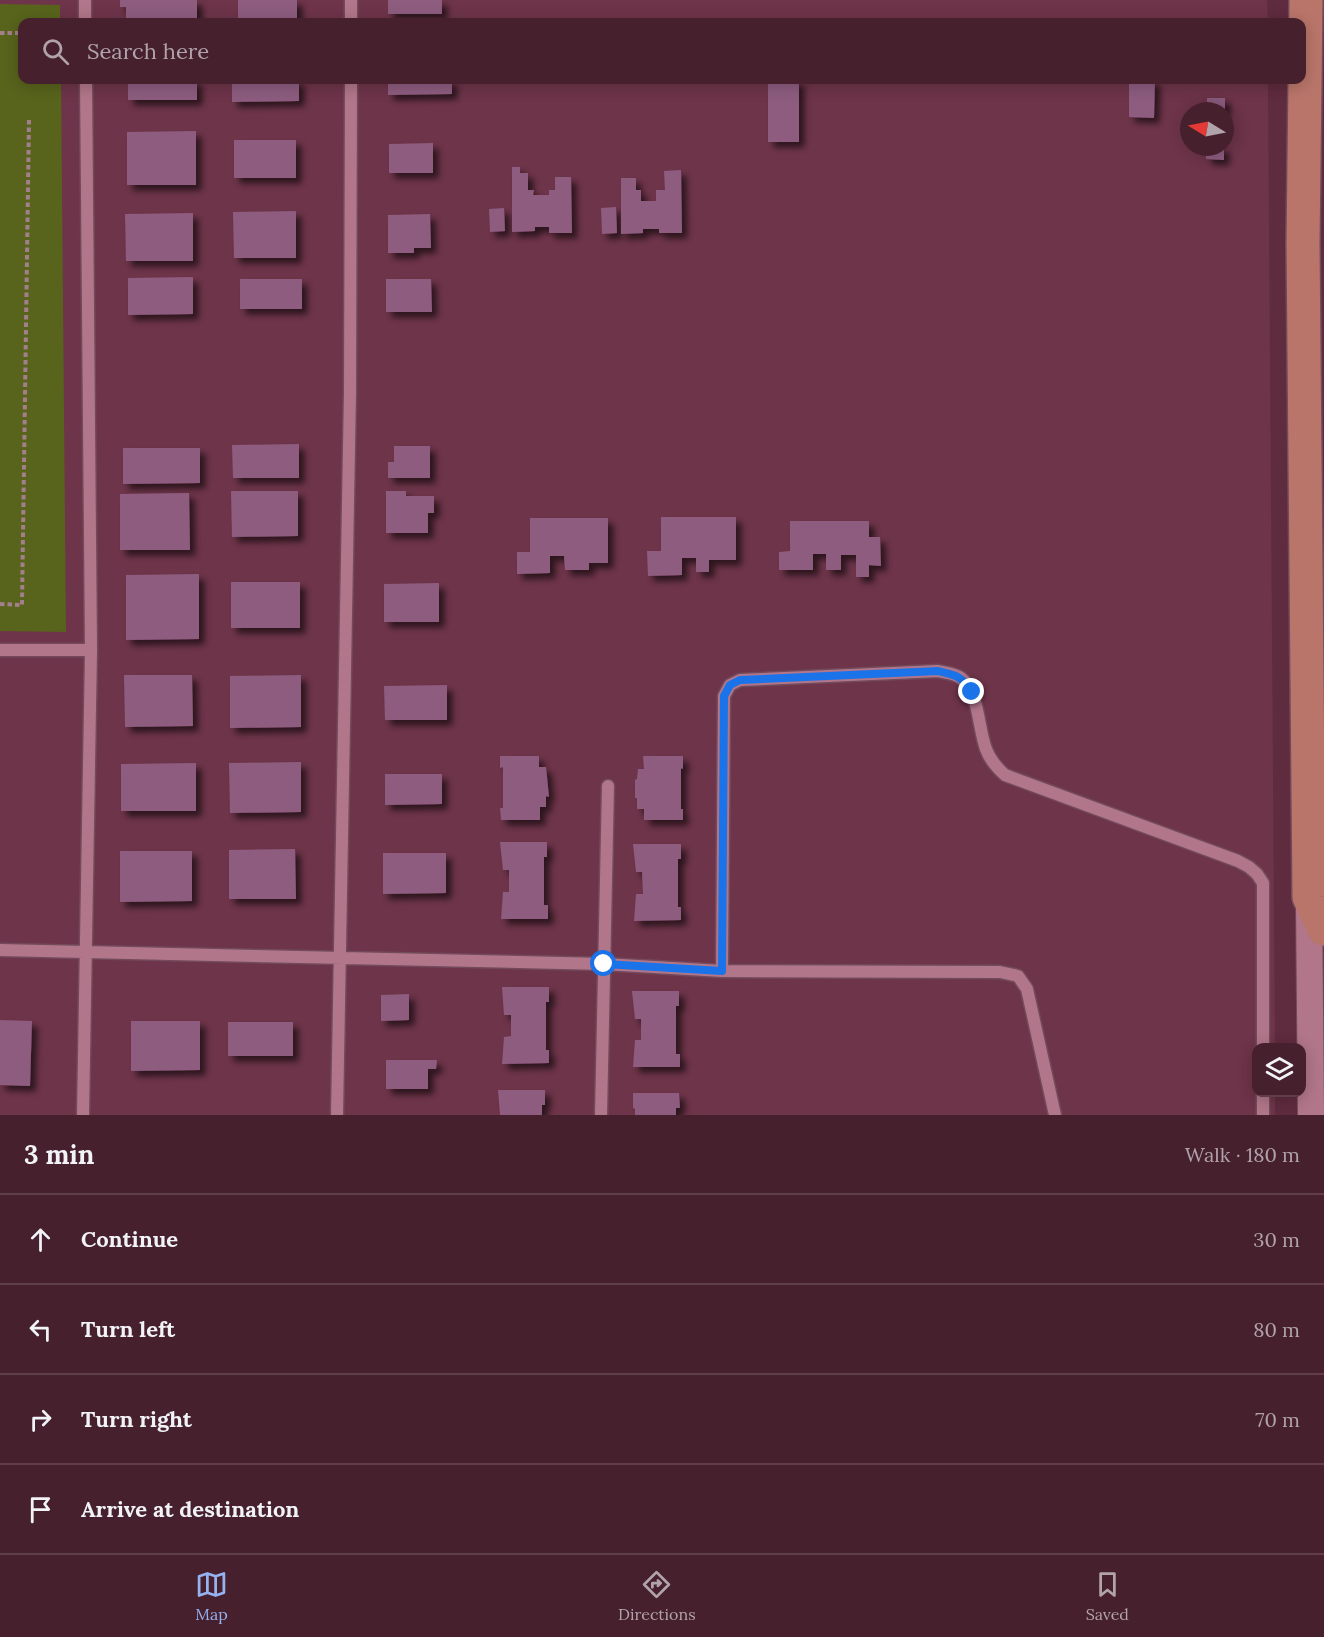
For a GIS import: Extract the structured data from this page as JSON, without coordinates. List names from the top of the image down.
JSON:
{
  "north": "left",
  "page": {
    "search": "Search here",
    "heading": ["3 min", "Walk · 180 m"],
    "list": [
      ["Continue", "30 m"],
      ["Turn left", "80 m"],
      ["Turn right", "70 m"],
      "Arrive at destination"
    ],
    "nav": ["Map", "Directions", "Saved"]
  }
}
